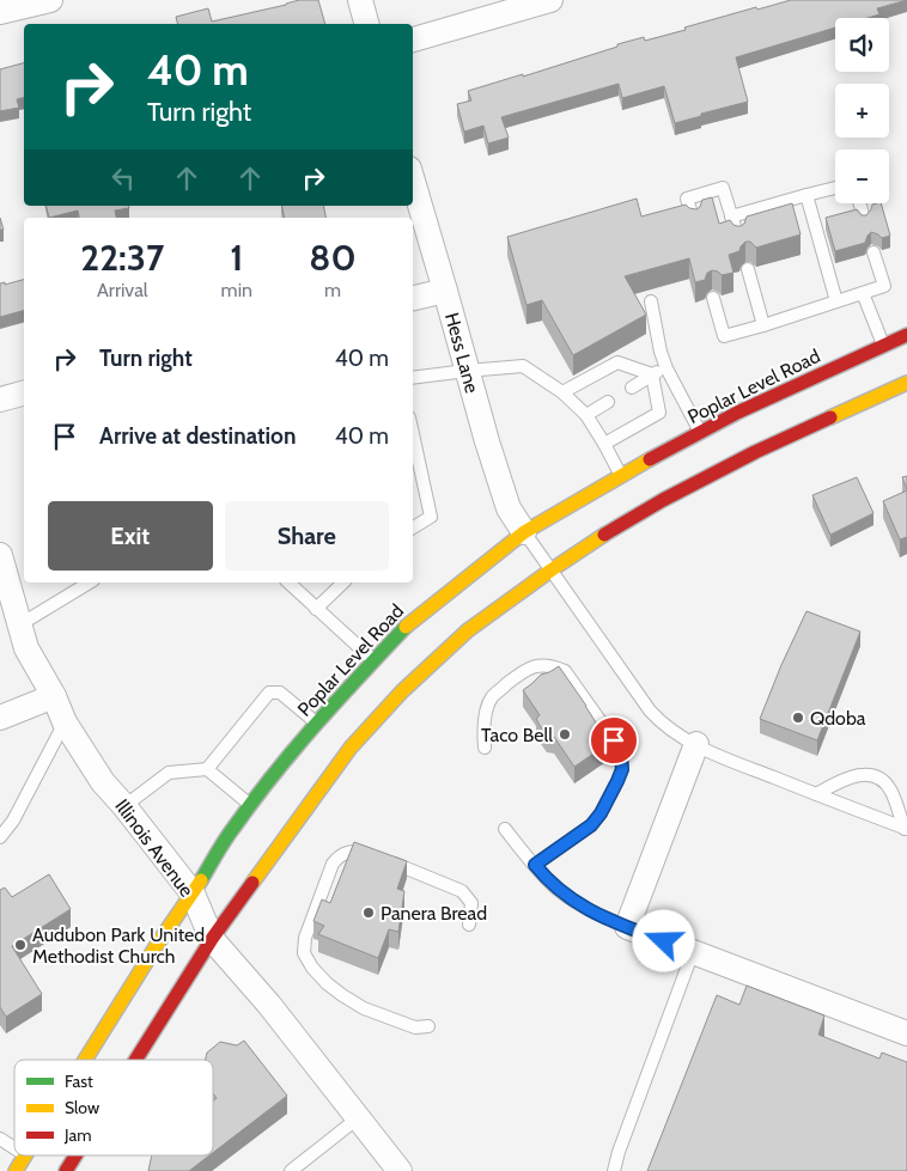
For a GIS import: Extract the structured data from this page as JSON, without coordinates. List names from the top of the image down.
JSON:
{
  "streets": {
    "main road": ["Poplar Level Road"],
    "street": ["Hess Lane", "Illinois Avenue"]
  },
  "crossings": [
    ["Hess Lane", "Poplar Level Road"],
    ["Poplar Level Road", "Illinois Avenue"]
  ],
  "places": [
    "Qdoba",
    "Taco Bell",
    "Panera Bread",
    "Audubon Park United Methodist Church"
  ],
  "legend": ["Fast", "Slow", "Jam"],
  "page": {
    "map_buttons": ["+", "−"],
    "turn": ["40 m", "Turn right"],
    "eta": [
      "22:37",
      "Arrival",
      "1",
      "min",
      "80",
      "m"
    ],
    "list": [
      {
        "name": "Turn right",
        "value": "40 m"
      },
      {
        "name": "Arrive at destination",
        "value": "40 m"
      }
    ],
    "buttons": ["Exit", "Share"]
  }
}
